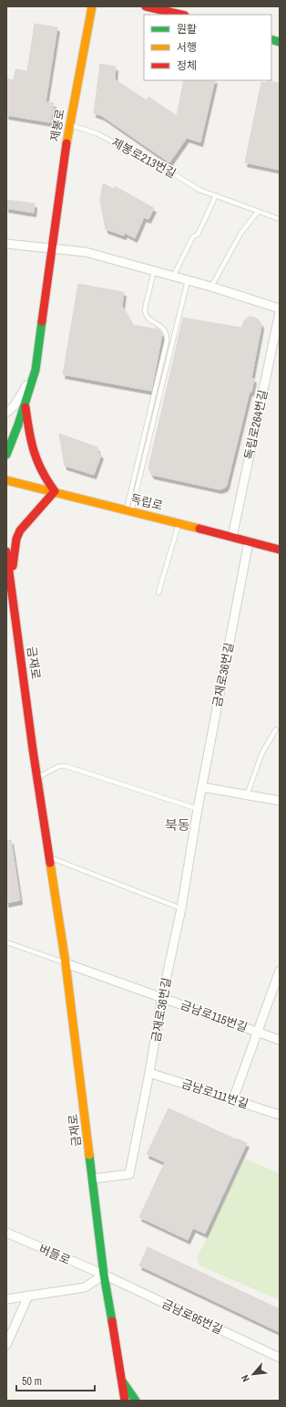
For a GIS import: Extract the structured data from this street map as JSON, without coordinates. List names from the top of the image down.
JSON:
{
  "streets": {
    "street": [
      "제봉로",
      "독립로264번길",
      "독립로",
      "금재로",
      "금재로36번길",
      "금남로115번길",
      "금남로111번길",
      "버들로",
      "금남로95번길"
    ],
    "lane": ["제봉로213번길"]
  },
  "crossings": [
    ["제봉로", "제봉로213번길"],
    ["독립로264번길", "독립로"],
    ["독립로", "금재로36번길"],
    ["금재로", "금재로36번길"],
    ["금재로", "금남로115번길"],
    ["금재로", "버들로"],
    ["금재로", "금남로95번길"],
    ["금재로36번길", "금남로115번길"],
    ["금재로36번길", "금남로111번길"],
    ["버들로", "금남로95번길"]
  ],
  "districts": ["북동"],
  "legend": ["원활", "서행", "정체"],
  "scale_bar": "50 m",
  "north": "bottom left"
}
